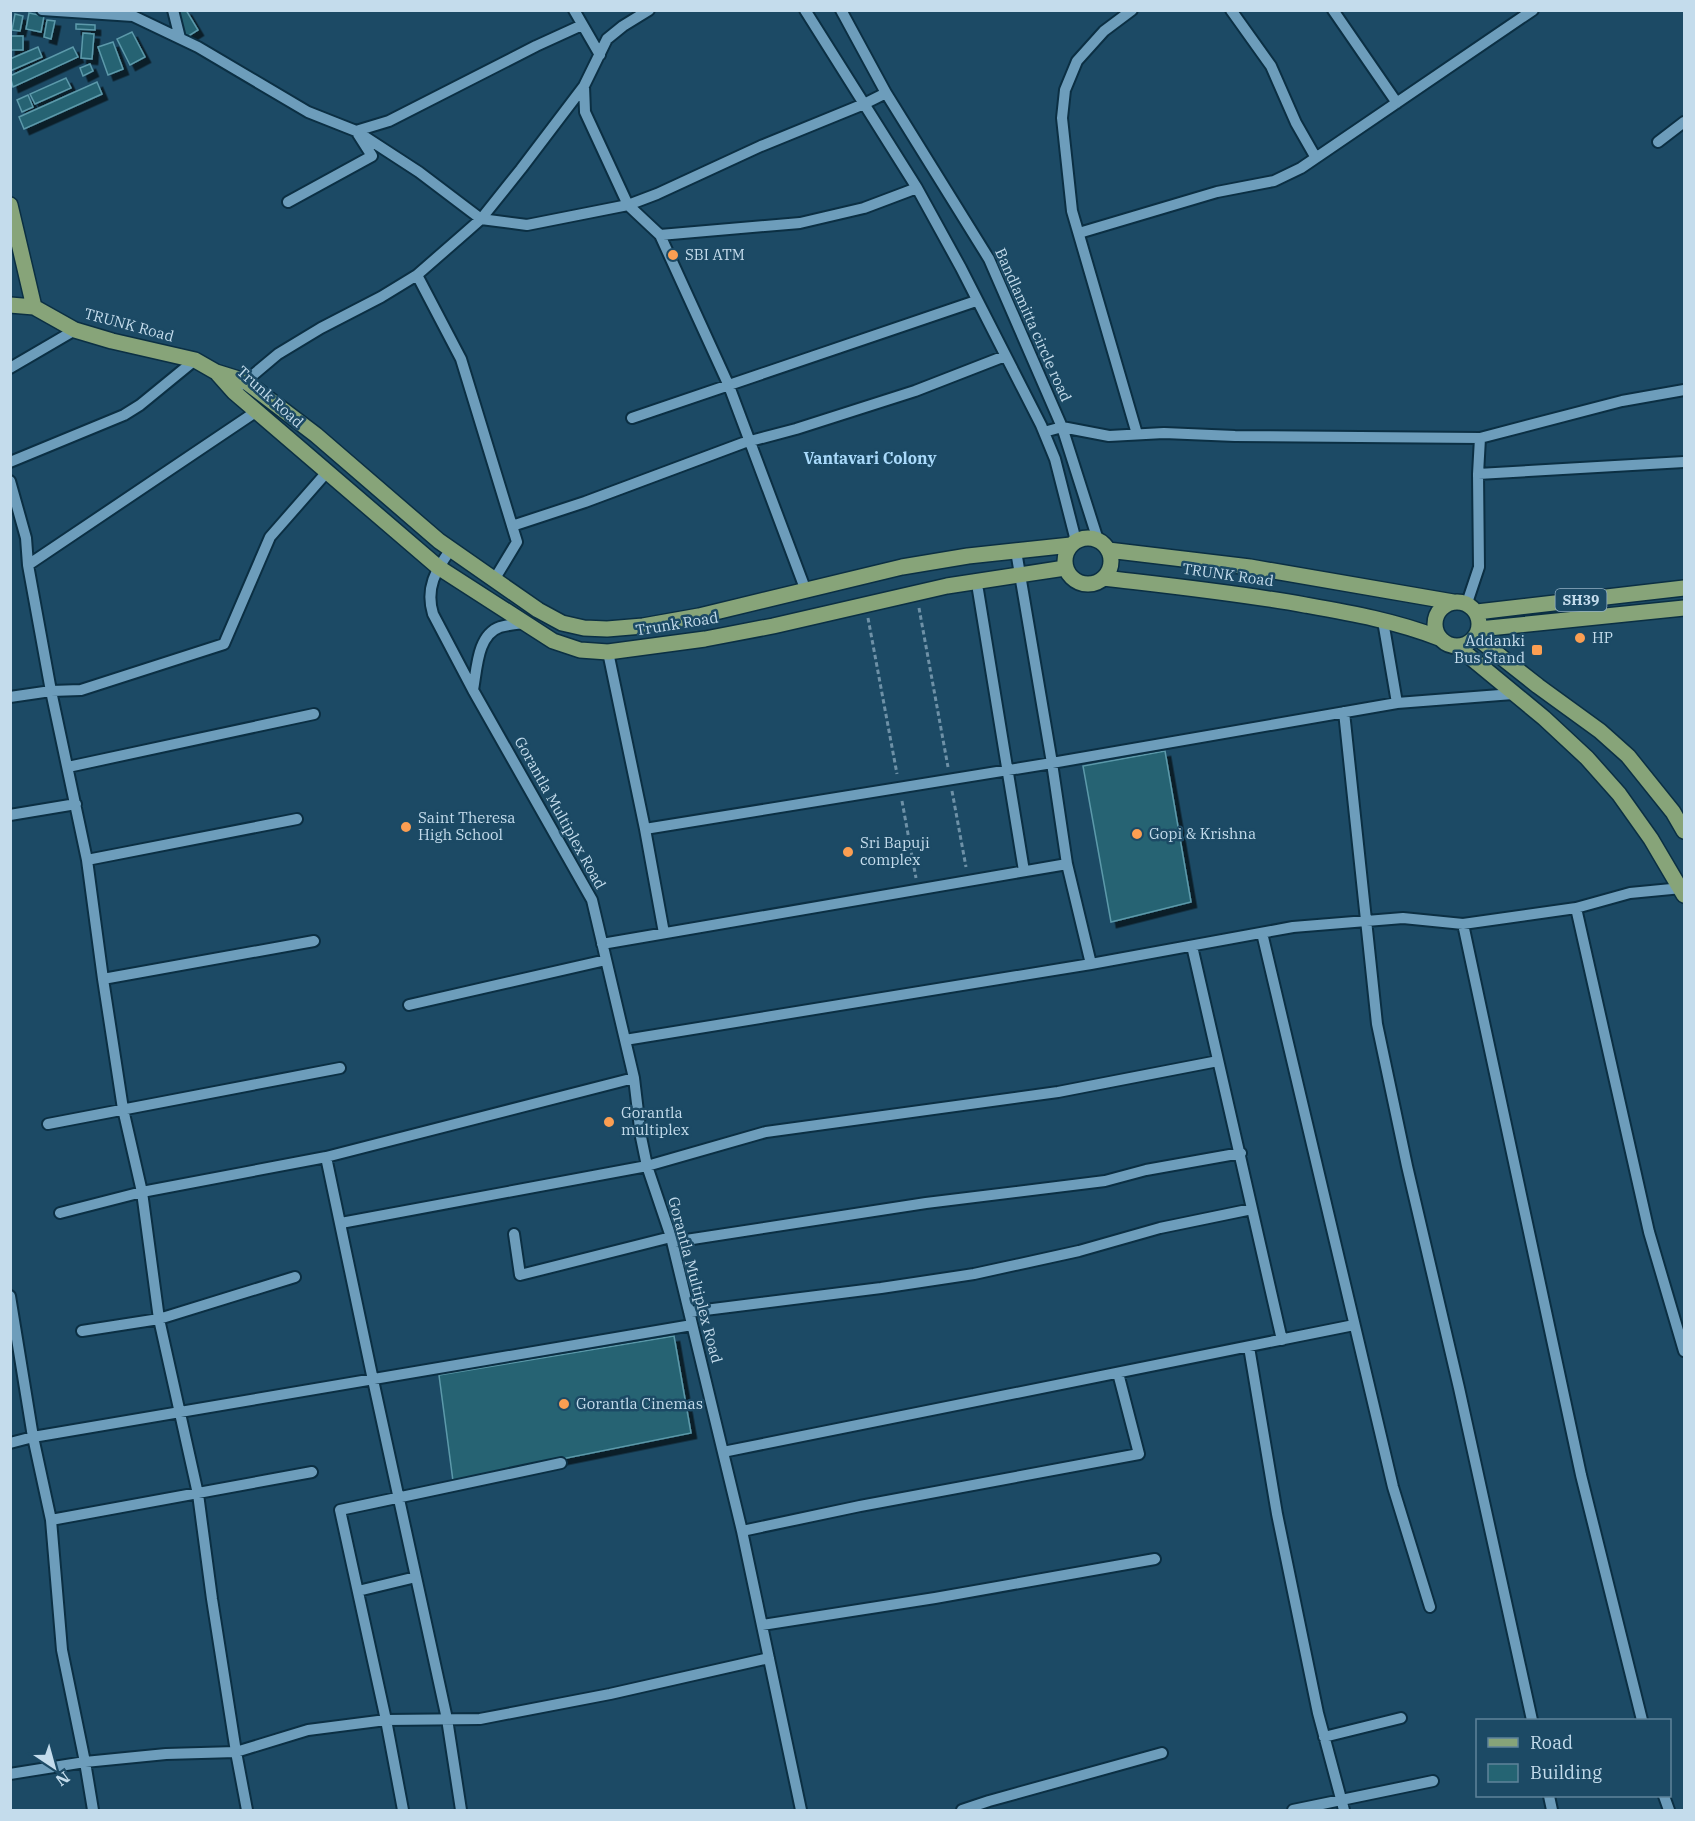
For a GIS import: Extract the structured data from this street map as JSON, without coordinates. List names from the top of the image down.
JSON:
{
  "streets": {
    "main road": ["TRUNK Road", "Trunk Road", "SH39"],
    "street": ["Bandlamitta circle road", "Gorantla Multiplex Road"]
  },
  "crossings": [
    ["TRUNK Road", "Bandlamitta circle road"],
    ["TRUNK Road", "Trunk Road"],
    ["TRUNK Road", "SH39"],
    ["Bandlamitta circle road", "Trunk Road"],
    ["Trunk Road", "Gorantla Multiplex Road"]
  ],
  "districts": ["Vantavari Colony"],
  "places": {
    "other": [
      "SBI ATM",
      "HP",
      "Saint Theresa High School",
      "Gopi & Krishna",
      "Sri Bapuji complex",
      "Gorantla multiplex",
      "Gorantla Cinemas"
    ],
    "transit": ["Addanki Bus Stand"]
  },
  "legend": ["Road", "Building"],
  "north": "bottom right"
}
